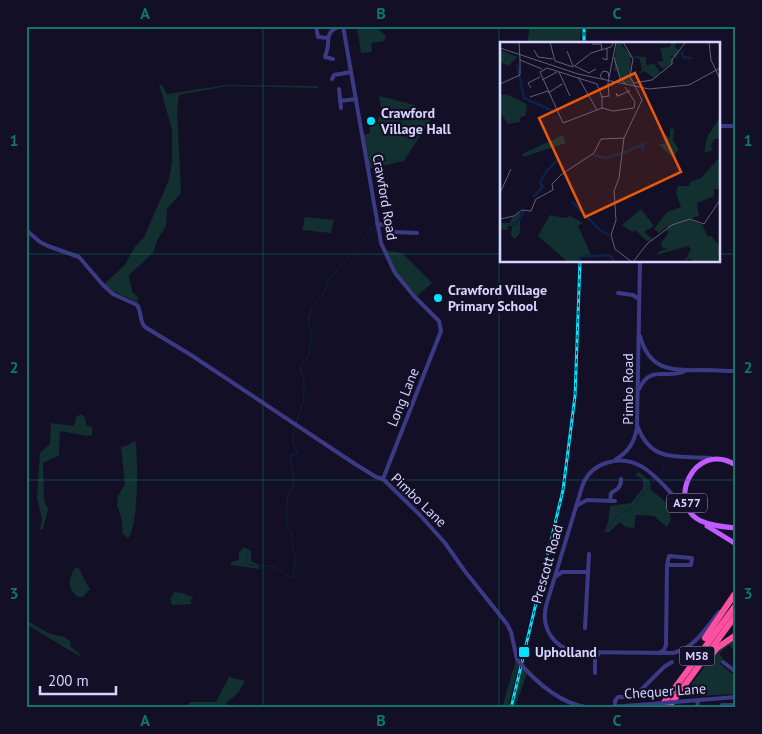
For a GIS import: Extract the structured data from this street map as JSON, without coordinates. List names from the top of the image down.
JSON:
{
  "streets": {
    "highway": ["M58"],
    "main road": ["A577"],
    "street": [
      "Crawford Road",
      "Pimbo Road",
      "Long Lane",
      "Pimbo Lane",
      "Prescott Road",
      "Chequer Lane"
    ]
  },
  "crossings": [
    ["Crawford Road", "Long Lane"],
    ["Pimbo Road", "A577"],
    ["Pimbo Road", "Prescott Road"],
    ["Long Lane", "Pimbo Lane"],
    ["Pimbo Lane", "Chequer Lane"]
  ],
  "places": {
    "other": ["Crawford Village Hall", "Crawford Village Primary School"],
    "transit": ["Upholland"]
  },
  "scale_bar": "200 m",
  "grid": {
    "columns": ["A", "B", "C"],
    "rows": ["1", "2", "3"]
  }
}
